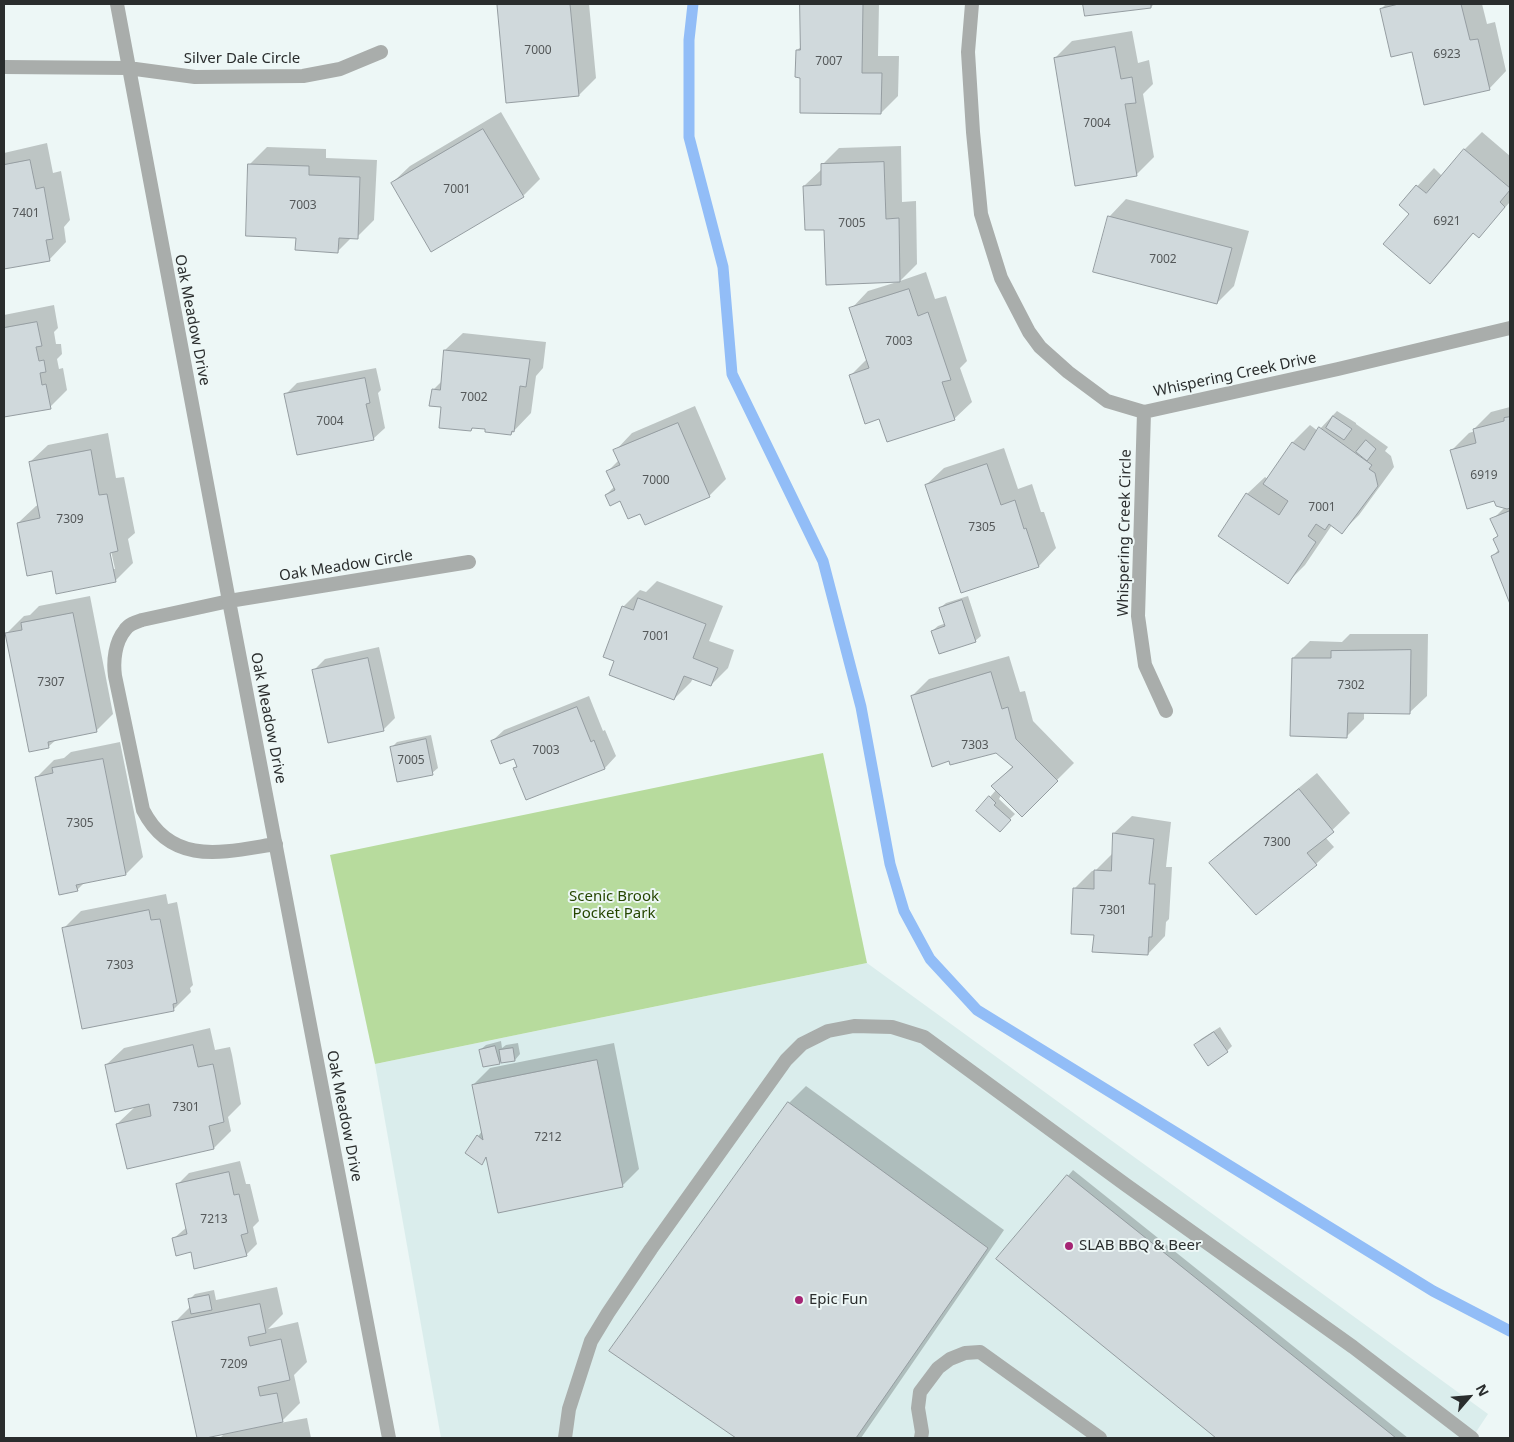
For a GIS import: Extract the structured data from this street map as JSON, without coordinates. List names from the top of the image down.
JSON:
{
  "streets": {
    "street": [
      "Silver Dale Circle",
      "Oak Meadow Drive",
      "Whispering Creek Drive",
      "Whispering Creek Circle",
      "Oak Meadow Circle"
    ]
  },
  "crossings": [
    ["Silver Dale Circle", "Oak Meadow Drive"],
    ["Oak Meadow Drive", "Oak Meadow Circle"],
    ["Whispering Creek Drive", "Whispering Creek Circle"]
  ],
  "parks": ["Scenic Brook Pocket Park"],
  "places": ["SLAB BBQ & Beer", "Epic Fun"],
  "house_numbers": [
    "7000",
    "6923",
    "7007",
    "7004",
    "7001",
    "7003",
    "7401",
    "6921",
    "7005",
    "7002",
    "7003",
    "7002",
    "7004",
    "6919",
    "7000",
    "7001",
    "7309",
    "7305",
    "7001",
    "7307",
    "7302",
    "7303",
    "7003",
    "7005",
    "7305",
    "7300",
    "7301",
    "7303",
    "7301",
    "7212",
    "7213",
    "7209"
  ],
  "north": "top right"
}
